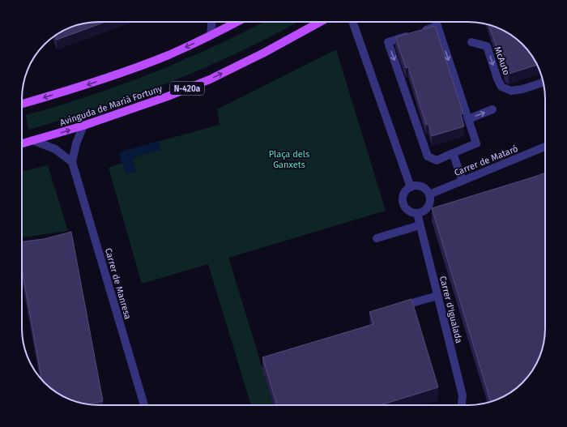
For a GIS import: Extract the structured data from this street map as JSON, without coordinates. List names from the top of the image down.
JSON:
{
  "streets": {
    "main road": ["N-420a", "Avinguda de Marià Fortuny"],
    "street": [
      "McAuto",
      "Carrer de Mataró",
      "Carrer de Manresa",
      "Carrer d'Igualada"
    ]
  },
  "crossings": [
    ["Avinguda de Marià Fortuny", "Carrer de Manresa"],
    ["Carrer de Mataró", "Carrer d'Igualada"]
  ],
  "parks": ["Plaça dels Ganxets"]
}
